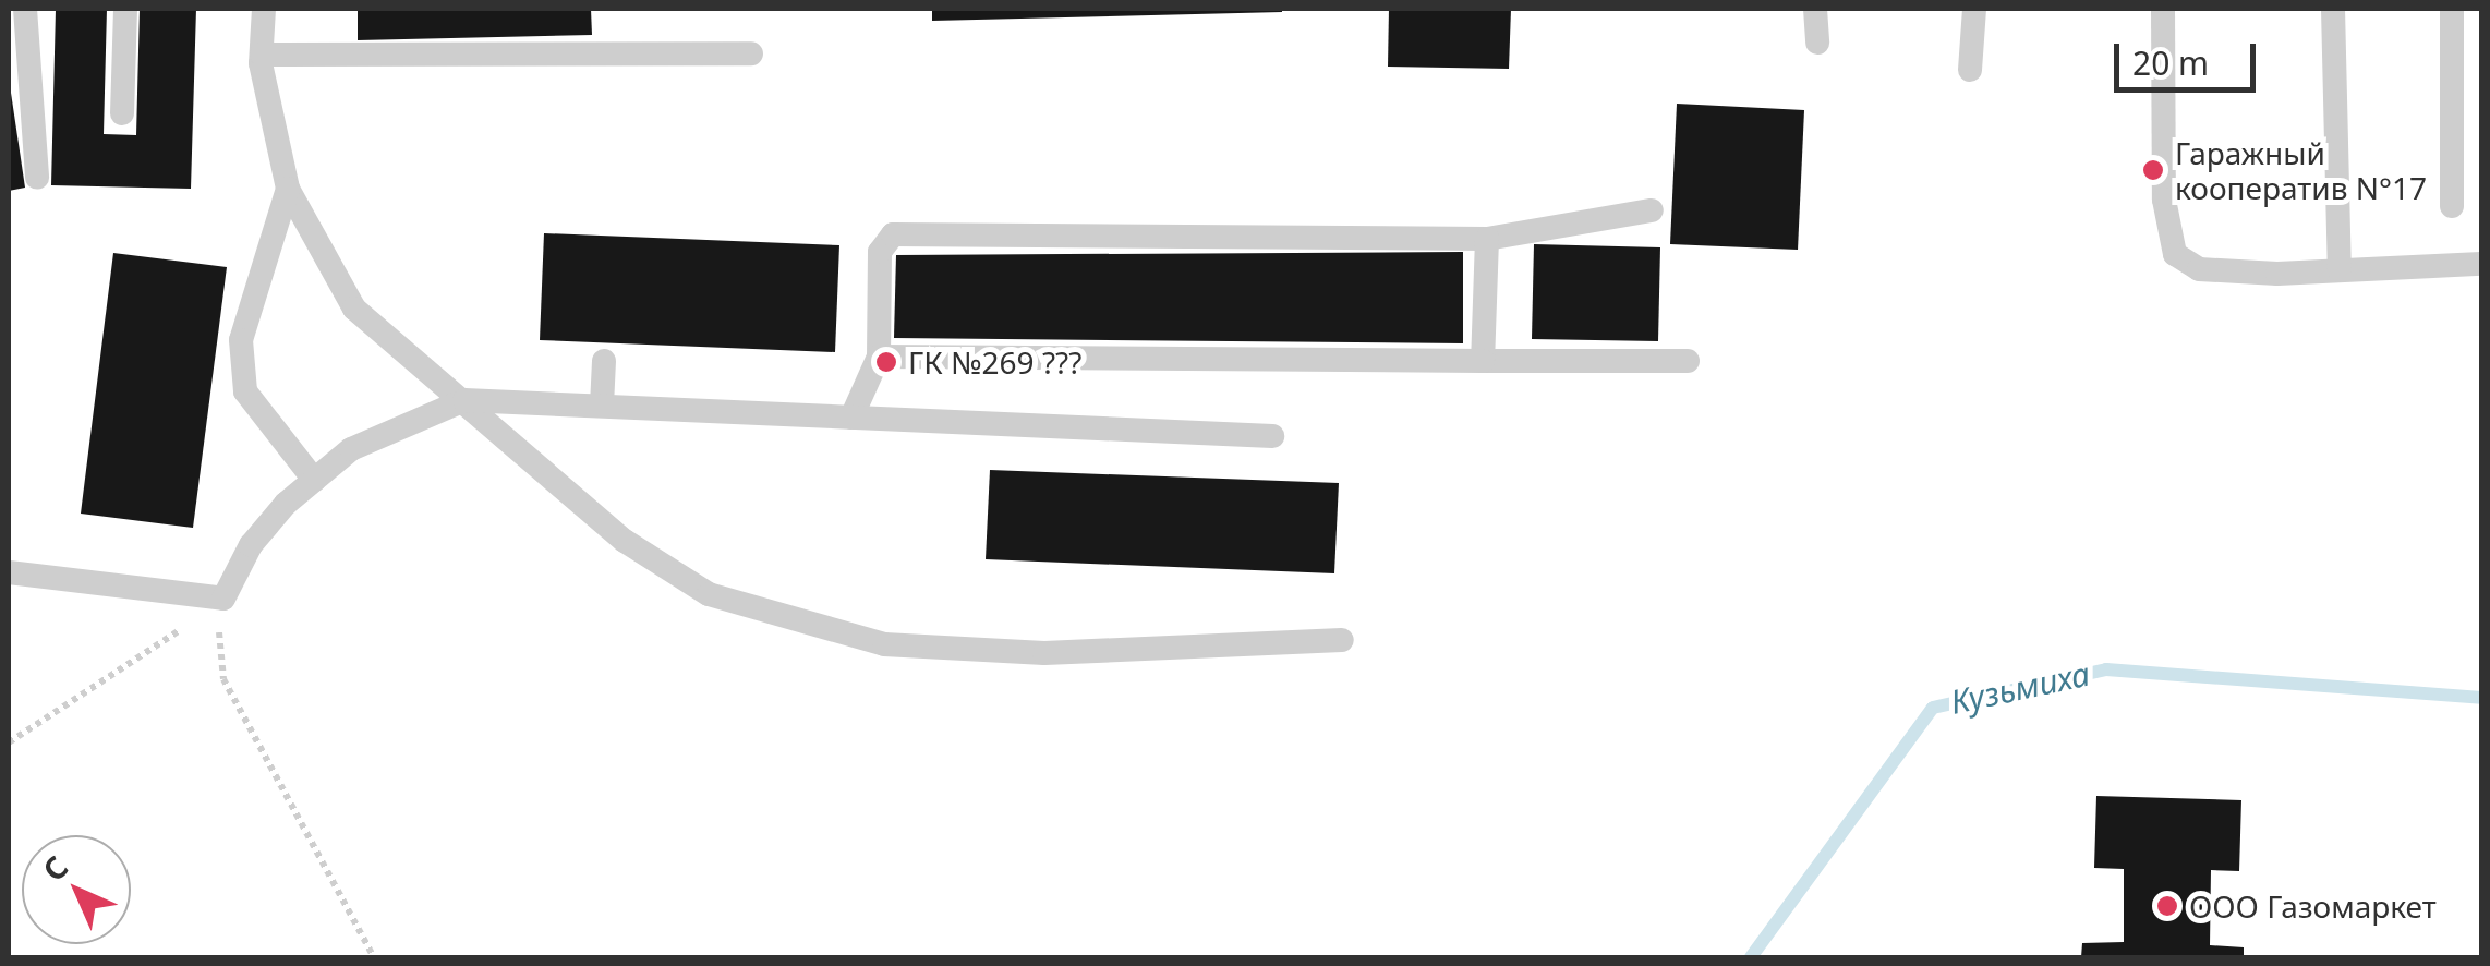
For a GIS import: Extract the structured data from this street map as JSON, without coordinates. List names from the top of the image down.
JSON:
{
  "water": ["Кузьмиха"],
  "places": ["Гаражный кооператив N°17", "ГК №269 ???", "ООО Газомаркет"],
  "scale_bar": "20 m",
  "north": "top left"
}
